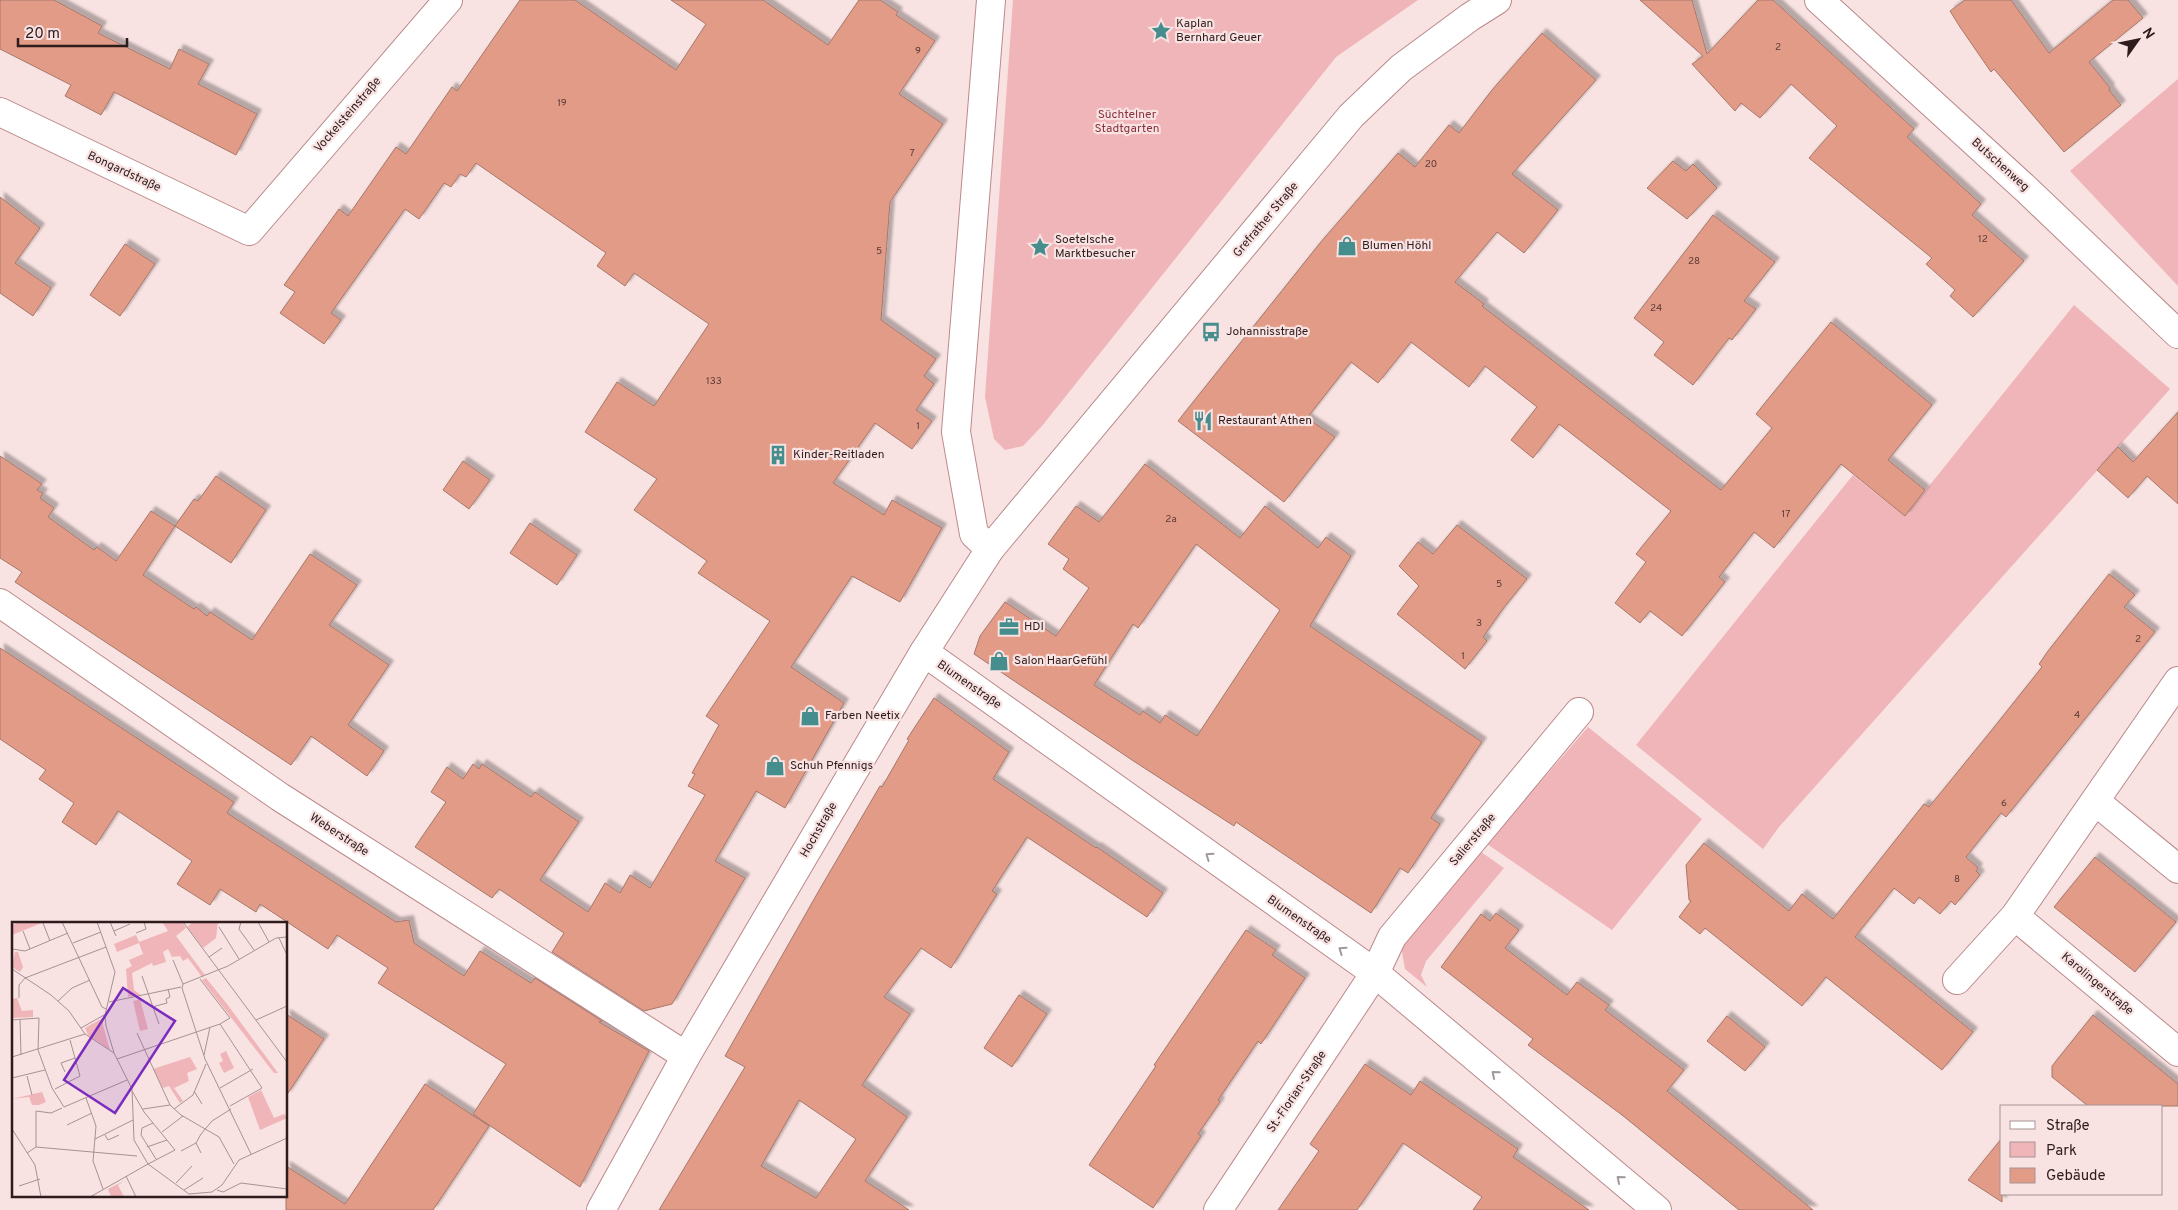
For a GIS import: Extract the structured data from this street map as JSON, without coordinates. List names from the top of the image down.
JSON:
{
  "streets": {
    "street": [
      "Vockelsteinstraße",
      "Butschenweg",
      "Bongardstraße",
      "Grefrather Straße",
      "Blumenstraße",
      "Hochstraße",
      "Weberstraße",
      "Salierstraße",
      "Karolingerstraße",
      "St.-Florian-Straße"
    ]
  },
  "crossings": [
    ["Vockelsteinstraße", "Bongardstraße"],
    ["Grefrather Straße", "Hochstraße"],
    ["Blumenstraße", "Hochstraße"],
    ["Blumenstraße", "Salierstraße"],
    ["Blumenstraße", "St.-Florian-Straße"],
    ["Hochstraße", "Weberstraße"],
    ["Salierstraße", "St.-Florian-Straße"]
  ],
  "one_way": ["Blumenstraße"],
  "parks": ["Süchtelner Stadtgarten"],
  "places": {
    "place": ["Kaplan Bernhard Geuer", "Soetelsche Marktbesucher"],
    "shop": [
      "Blumen Höhl",
      "Salon HaarGefühl",
      "Farben Neetix",
      "Schuh Pfennigs"
    ],
    "bus stop": ["Johannisstraße"],
    "restaurant": ["Restaurant Athen"],
    "building": ["Kinder-Reitladen"],
    "office": ["HDI"]
  },
  "house_numbers": [
    "2",
    "9",
    "19",
    "7",
    "20",
    "12",
    "5",
    "28",
    "24",
    "133",
    "1",
    "17",
    "2a",
    "5",
    "3",
    "2",
    "1",
    "4",
    "6",
    "8"
  ],
  "legend": ["Straße", "Park", "Gebäude"],
  "scale_bar": "20 m",
  "north": "top right"
}
